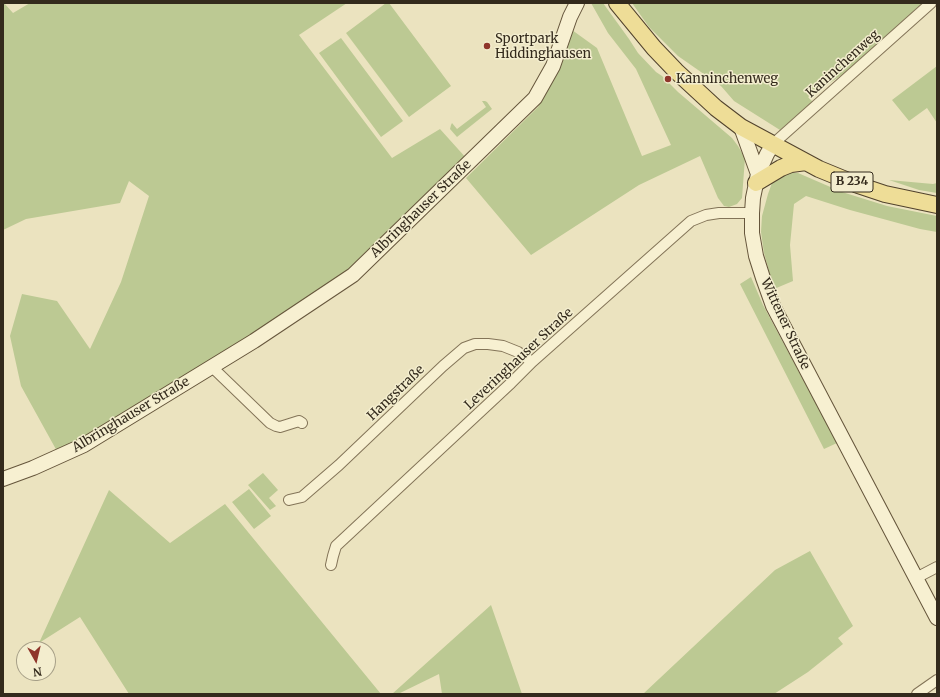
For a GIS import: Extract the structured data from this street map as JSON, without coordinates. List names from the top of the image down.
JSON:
{
  "streets": {
    "main road": ["B 234"],
    "street": [
      "Kaninchenweg",
      "Albringhauser Straße",
      "Wittener Straße",
      "Leveringhauser Straße",
      "Hangstraße"
    ]
  },
  "crossings": [
    ["Kaninchenweg", "B 234"],
    ["Kaninchenweg", "Wittener Straße"],
    ["B 234", "Wittener Straße"],
    ["Wittener Straße", "Leveringhauser Straße"],
    ["Leveringhauser Straße", "Hangstraße"]
  ],
  "places": ["Sportpark Hiddinghausen", "Kanninchenweg"],
  "north": "bottom"
}
